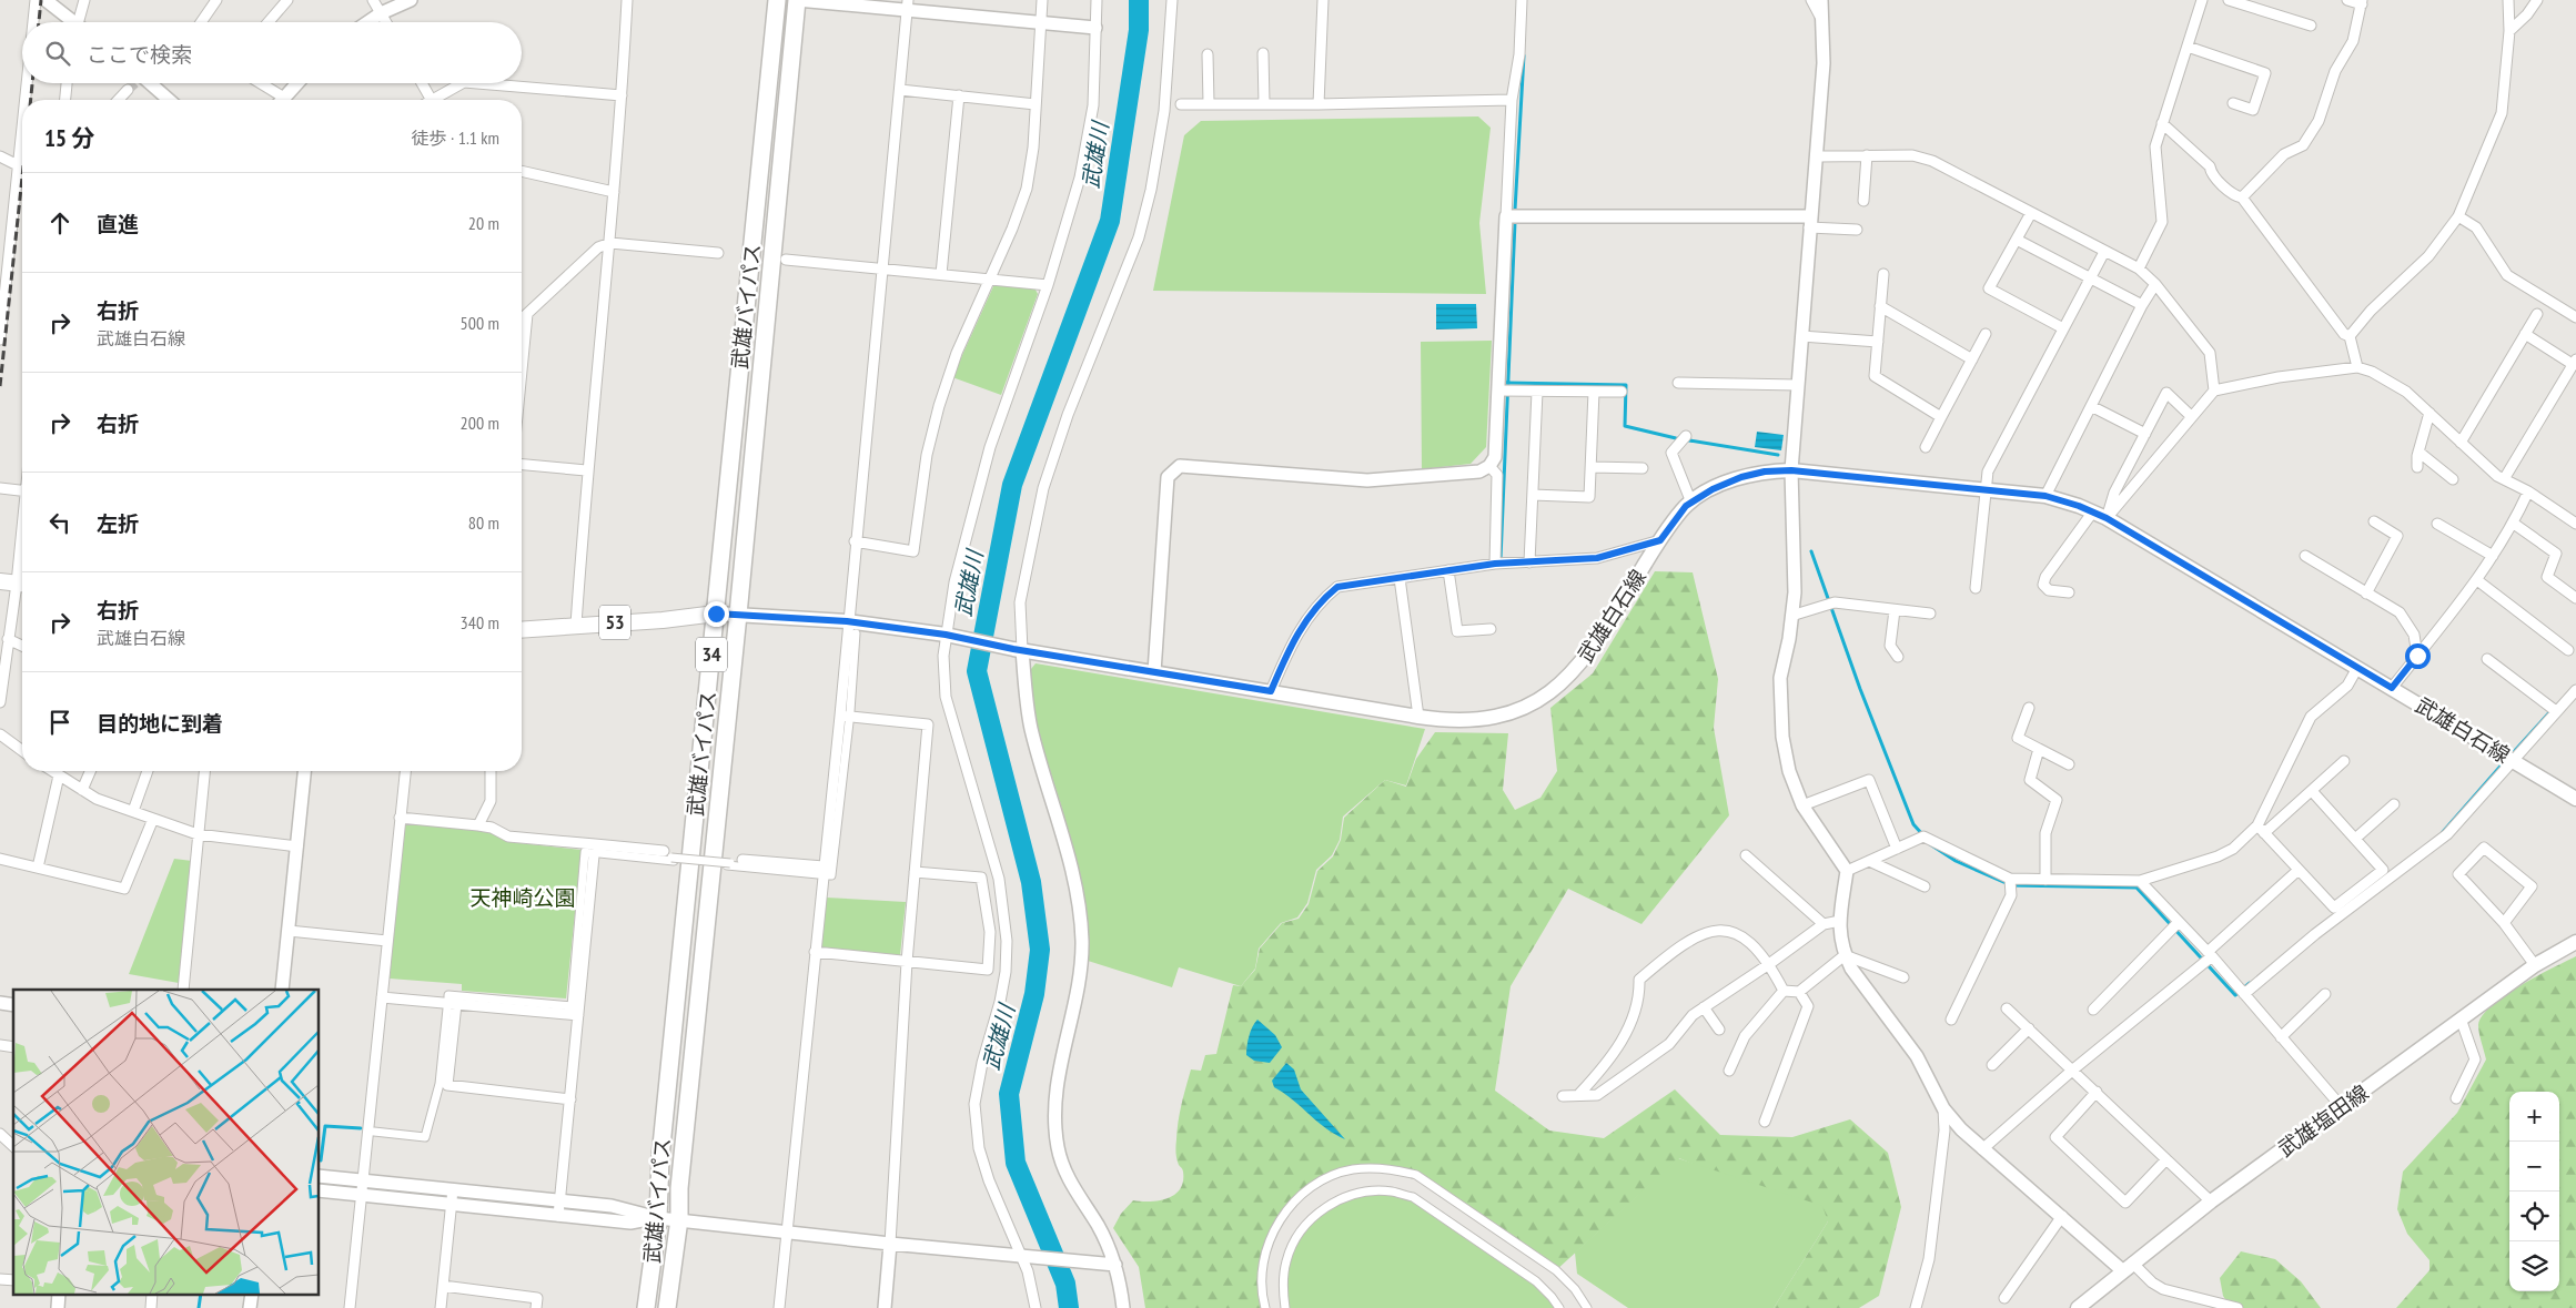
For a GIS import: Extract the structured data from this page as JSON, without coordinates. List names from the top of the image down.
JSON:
{
  "streets": {
    "highway": ["武雄バイパス", "34"],
    "main road": ["武雄白石線", "53", "武雄塩田線"]
  },
  "crossings": [
    ["武雄バイパス", "武雄白石線"],
    ["武雄バイパス", "53"],
    ["武雄白石線", "53"]
  ],
  "water": ["武雄川"],
  "parks": ["天神崎公園"],
  "page": {
    "search": "ここで検索",
    "heading": ["15 分", "徒歩 · 1.1 km"],
    "list": [
      ["直進", "20 m"],
      ["右折", "武雄白石線", "500 m"],
      ["右折", "200 m"],
      ["左折", "80 m"],
      ["右折", "武雄白石線", "340 m"],
      "目的地に到着"
    ],
    "map_buttons": ["+", "−"]
  }
}
